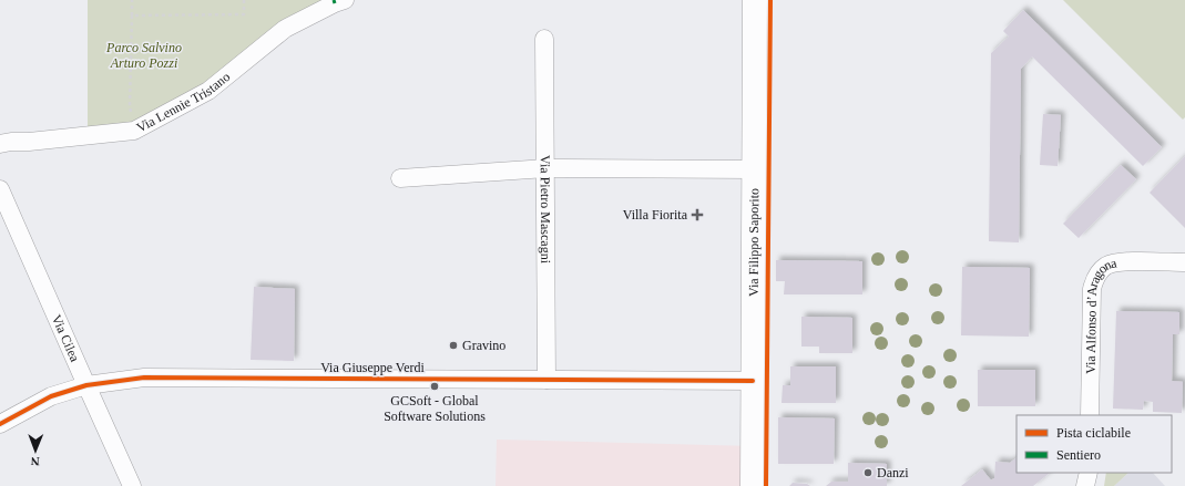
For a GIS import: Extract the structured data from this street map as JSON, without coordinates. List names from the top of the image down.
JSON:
{
  "streets": {
    "street": [
      "Via Lennie Tristano",
      "Via Pietro Mascagni",
      "Via Filippo Saporito",
      "Via Alfonso d’Aragona",
      "Via Cilea",
      "Via Giuseppe Verdi"
    ]
  },
  "crossings": [
    ["Via Pietro Mascagni", "Via Giuseppe Verdi"],
    ["Via Filippo Saporito", "Via Giuseppe Verdi"],
    ["Via Cilea", "Via Giuseppe Verdi"]
  ],
  "parks": ["Parco Salvino Arturo Pozzi"],
  "places": {
    "health": ["Villa Fiorita"],
    "other": ["Gravino", "GCSoft - Global Software Solutions", "Danzi"]
  },
  "legend": ["Pista ciclabile", "Sentiero"],
  "north": "bottom"
}
